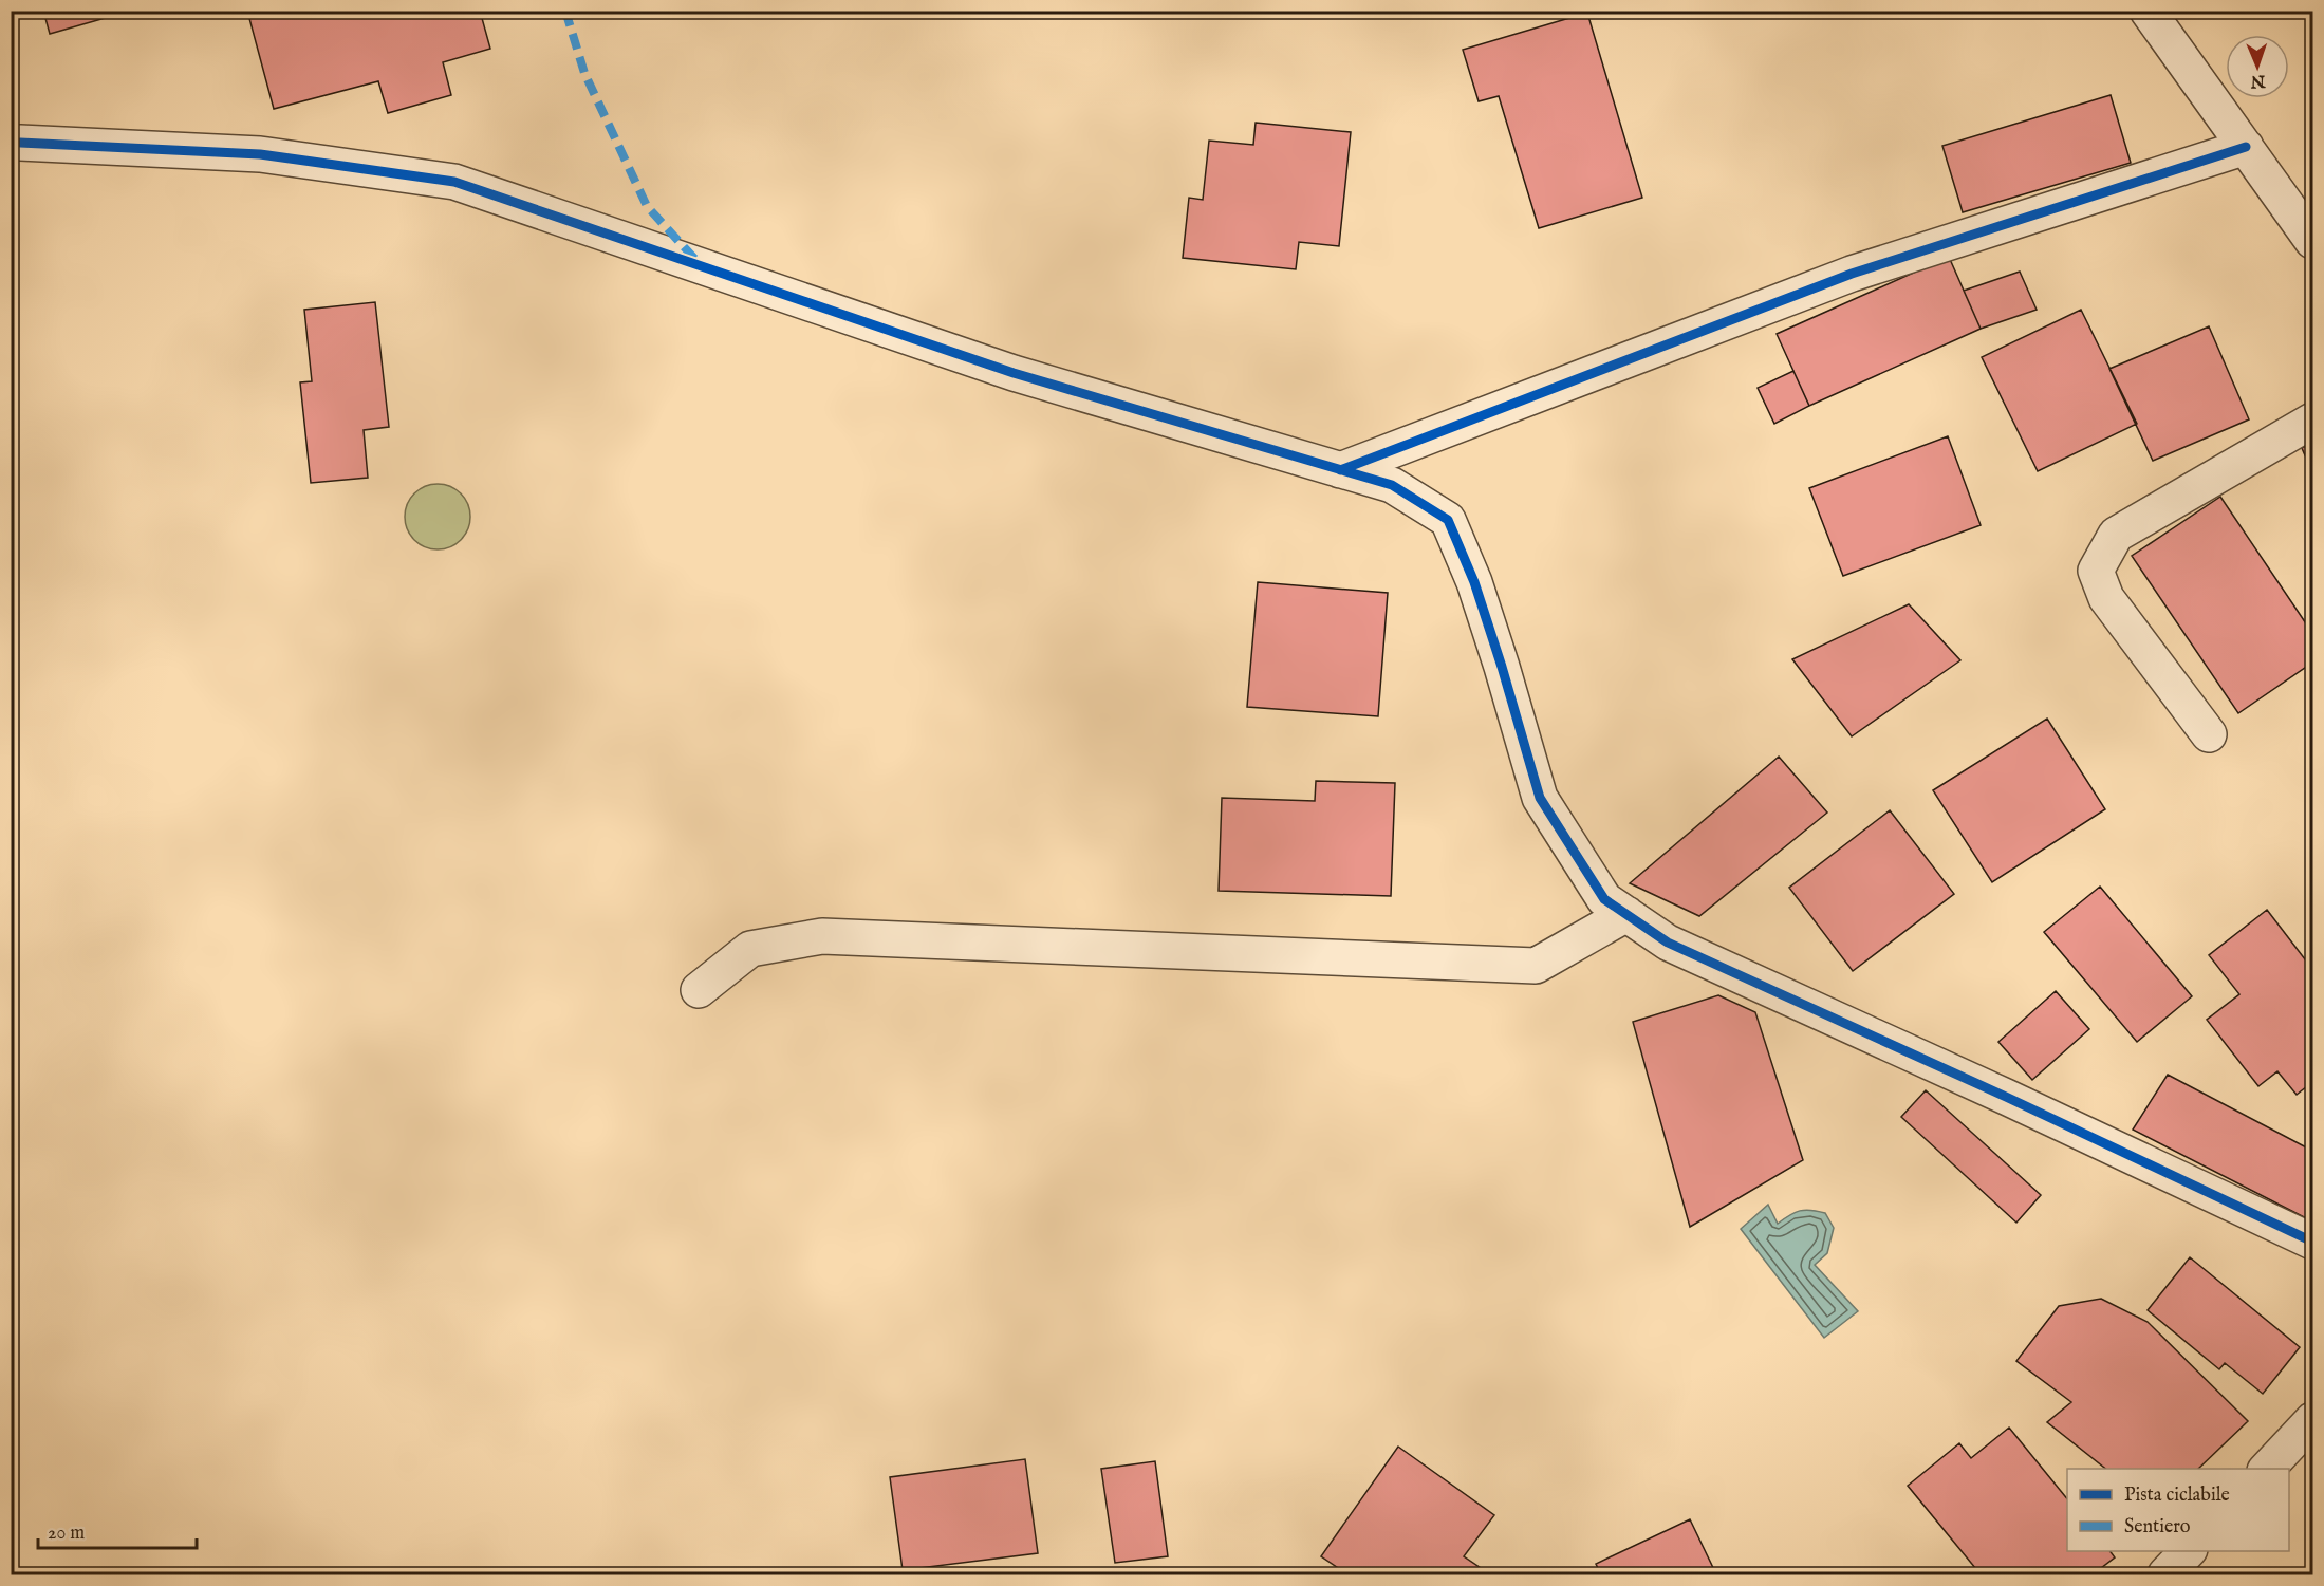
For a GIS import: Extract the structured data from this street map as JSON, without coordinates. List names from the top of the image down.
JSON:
{
  "legend": ["Pista ciclabile", "Sentiero"],
  "scale_bar": "20 m",
  "north": "bottom"
}
